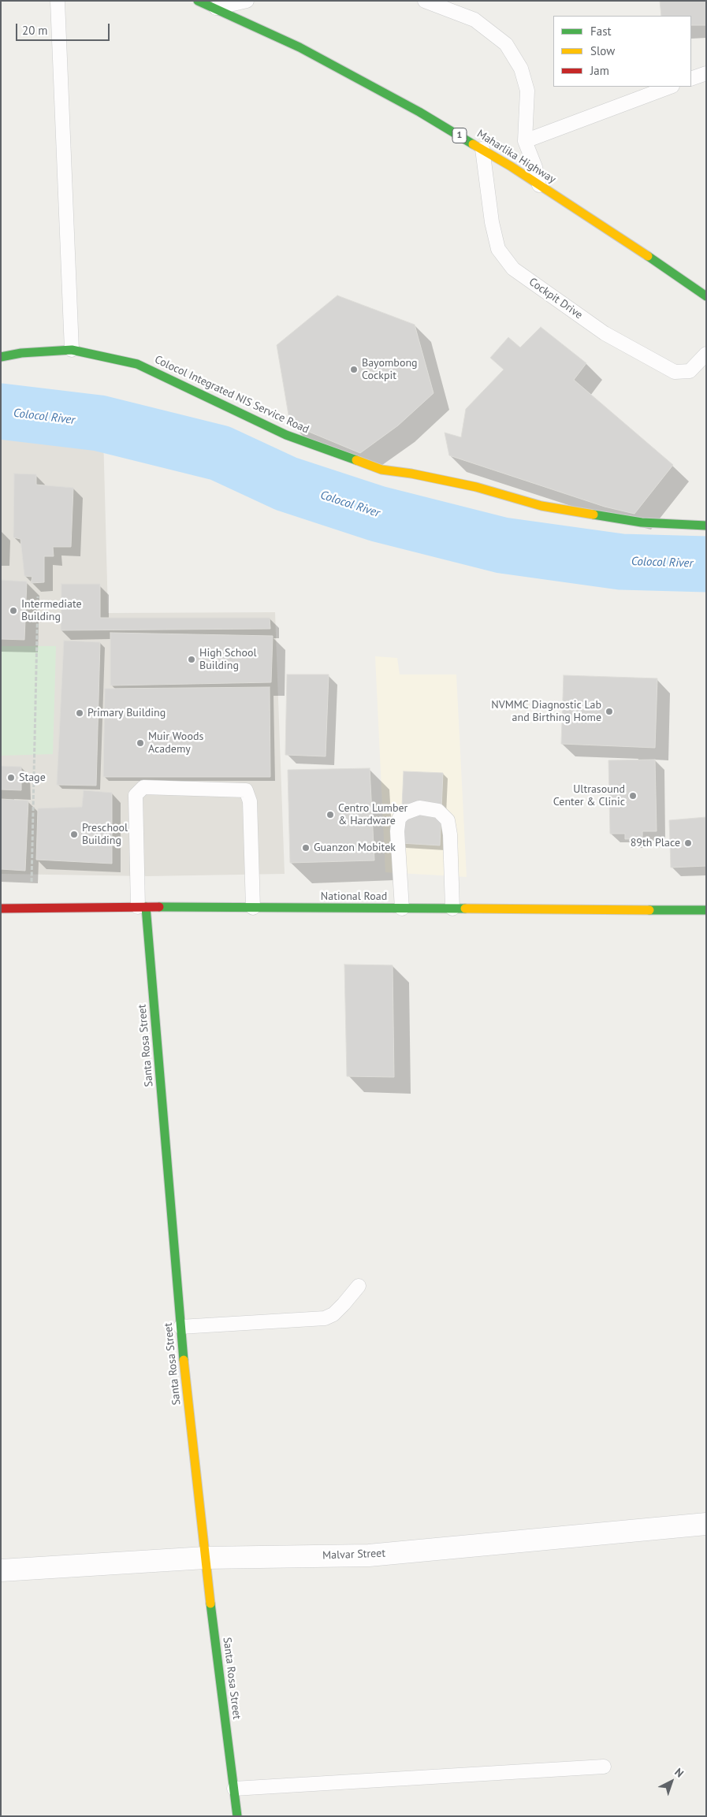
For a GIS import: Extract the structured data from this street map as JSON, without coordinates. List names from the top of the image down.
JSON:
{
  "streets": {
    "main road": [
      "1",
      "Maharlika Highway",
      "Colocol Integrated NIS Service Road",
      "National Road",
      "Santa Rosa Street"
    ],
    "street": ["Malvar Street"],
    "lane": ["Cockpit Drive"]
  },
  "crossings": [
    ["Maharlika Highway", "Cockpit Drive"],
    ["National Road", "Santa Rosa Street"],
    ["Santa Rosa Street", "Malvar Street"]
  ],
  "water": ["Colocol River"],
  "places": [
    "Bayombong Cockpit",
    "Intermediate Building",
    "High School Building",
    "NVMMC Diagnostic Lab and Birthing Home",
    "Primary Building",
    "Muir Woods Academy",
    "Stage",
    "Ultrasound Center & Clinic",
    "Centro Lumber & Hardware",
    "Preschool Building",
    "89th Place",
    "Guanzon Mobitek"
  ],
  "legend": ["Fast", "Slow", "Jam"],
  "scale_bar": "20 m",
  "north": "top right"
}
